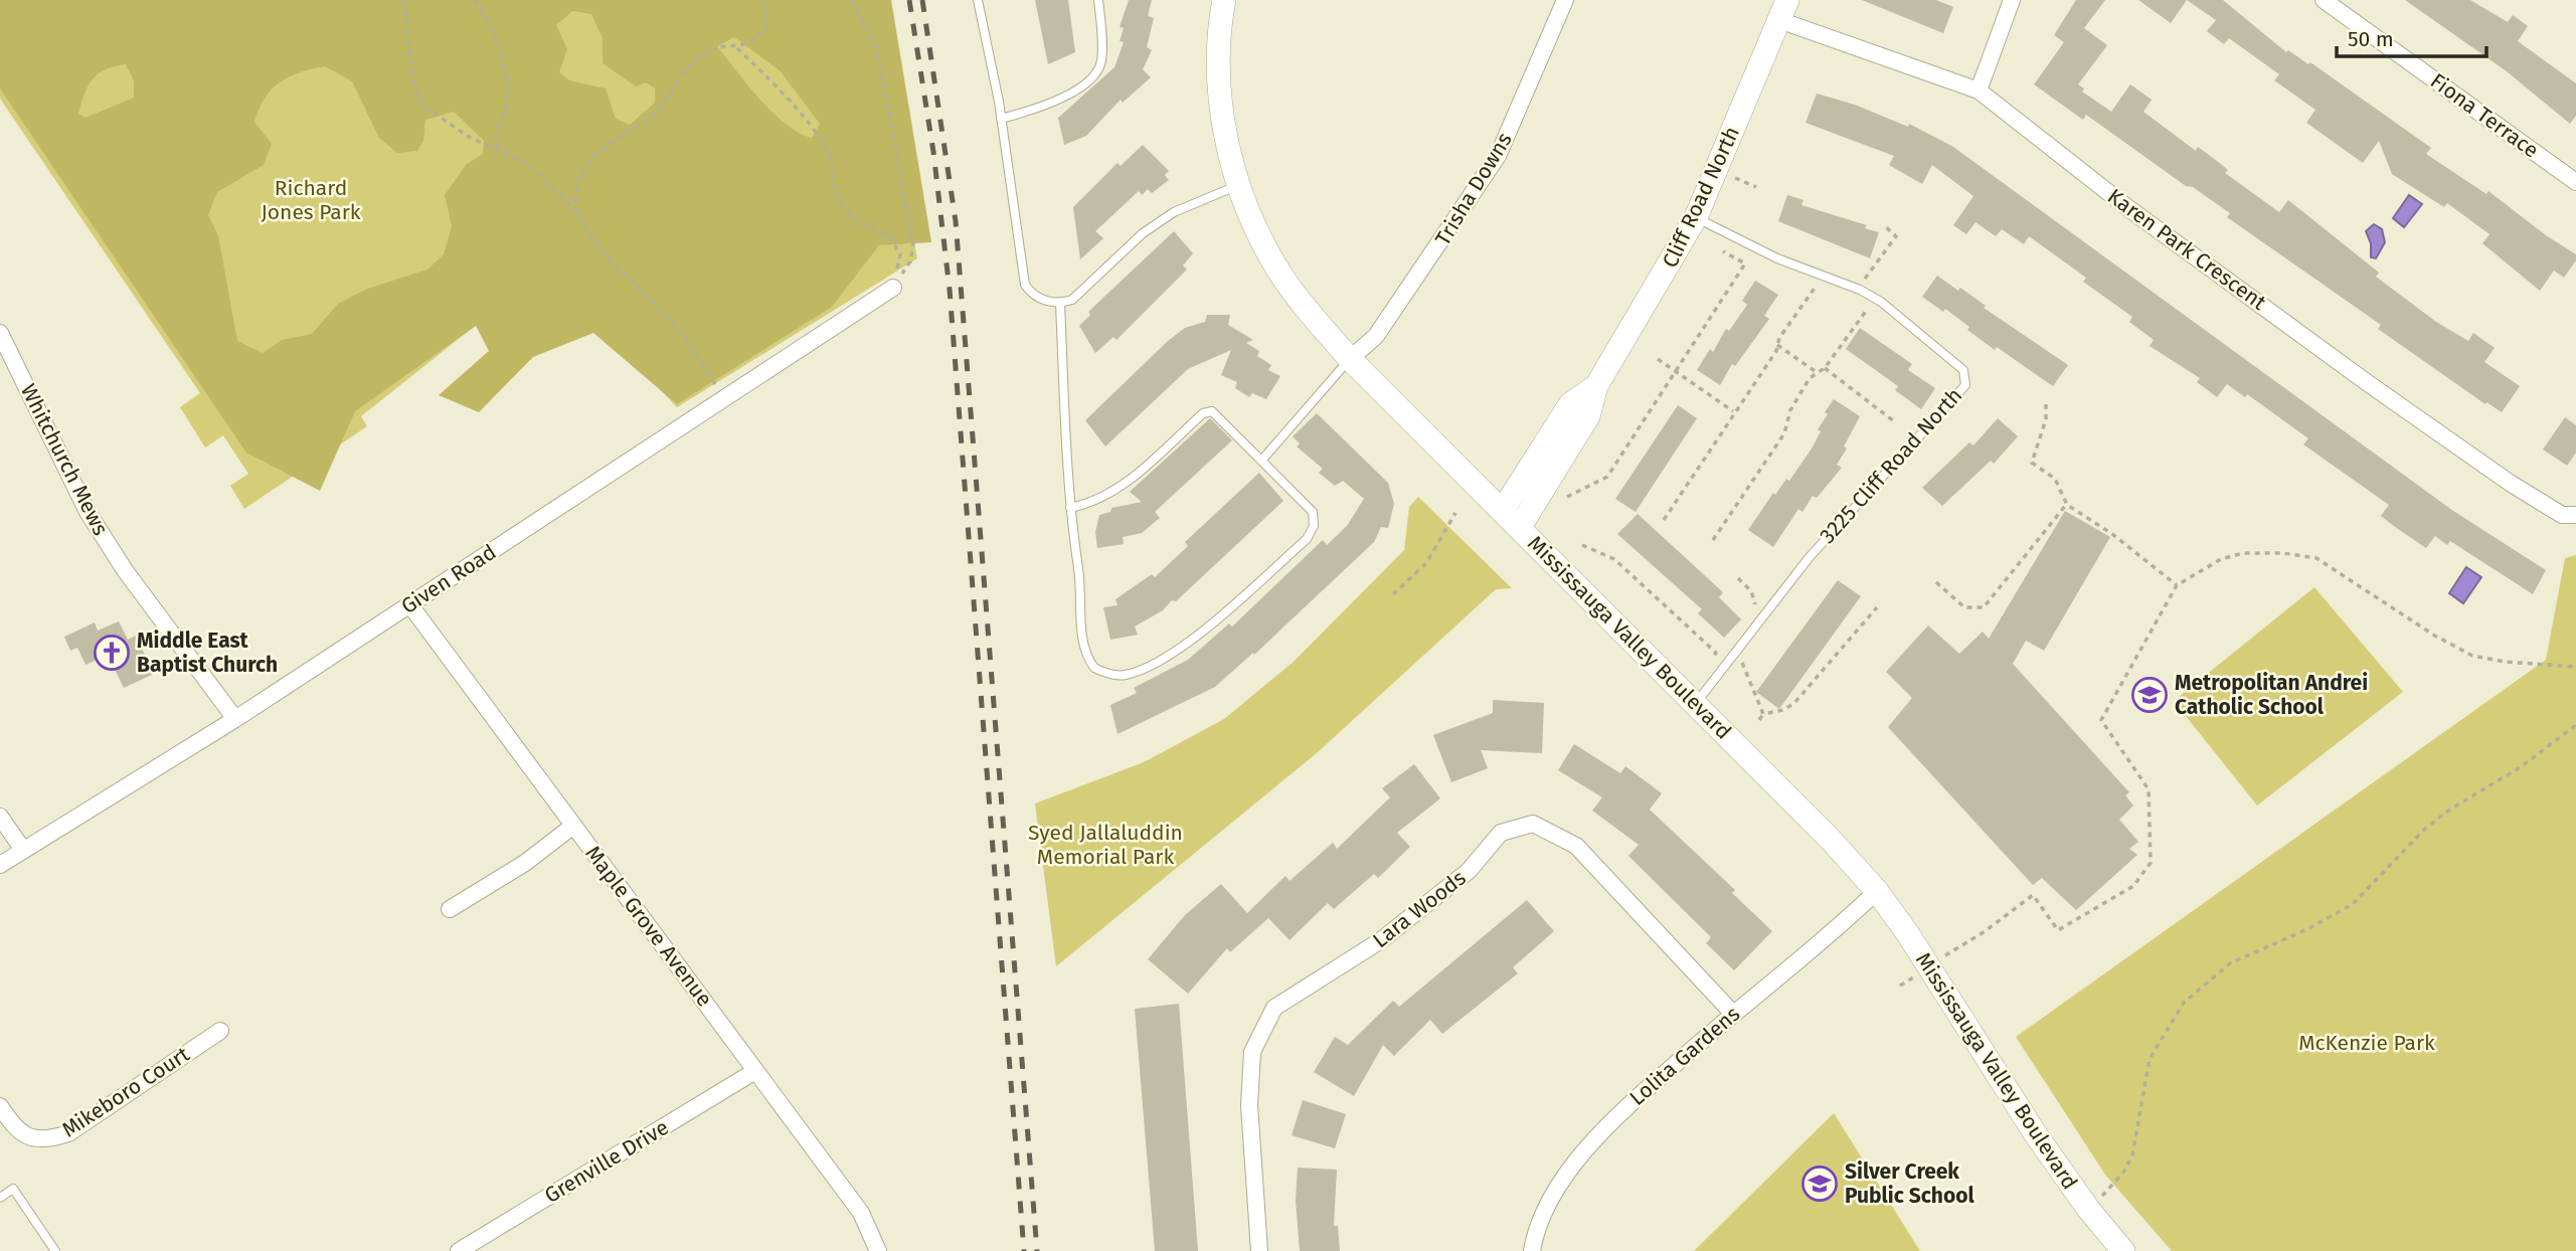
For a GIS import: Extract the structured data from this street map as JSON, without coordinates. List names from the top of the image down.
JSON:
{
  "streets": {
    "street": [
      "Fiona Terrace",
      "Trisha Downs",
      "Cliff Road North",
      "Karen Park Crescent",
      "Whitchurch Mews",
      "Given Road",
      "Mississauga Valley Boulevard",
      "Lara Woods",
      "Maple Grove Avenue",
      "Lolita Gardens",
      "Mikeboro Court",
      "Grenville Drive"
    ],
    "lane": ["3225 Cliff Road North"]
  },
  "crossings": [
    ["Trisha Downs", "Mississauga Valley Boulevard"],
    ["Cliff Road North", "Karen Park Crescent"],
    ["Cliff Road North", "3225 Cliff Road North"],
    ["Cliff Road North", "Mississauga Valley Boulevard"],
    ["Whitchurch Mews", "Given Road"],
    ["3225 Cliff Road North", "Mississauga Valley Boulevard"],
    ["Given Road", "Maple Grove Avenue"],
    ["Mississauga Valley Boulevard", "Lolita Gardens"],
    ["Lara Woods", "Lolita Gardens"],
    ["Maple Grove Avenue", "Grenville Drive"]
  ],
  "parks": ["Richard Jones Park", "Syed Jallaluddin Memorial Park", "McKenzie Park"],
  "places": {
    "church": ["Middle East Baptist Church"],
    "school or university": ["Metropolitan Andrei Catholic School", "Silver Creek Public School"]
  },
  "scale_bar": "50 m"
}
